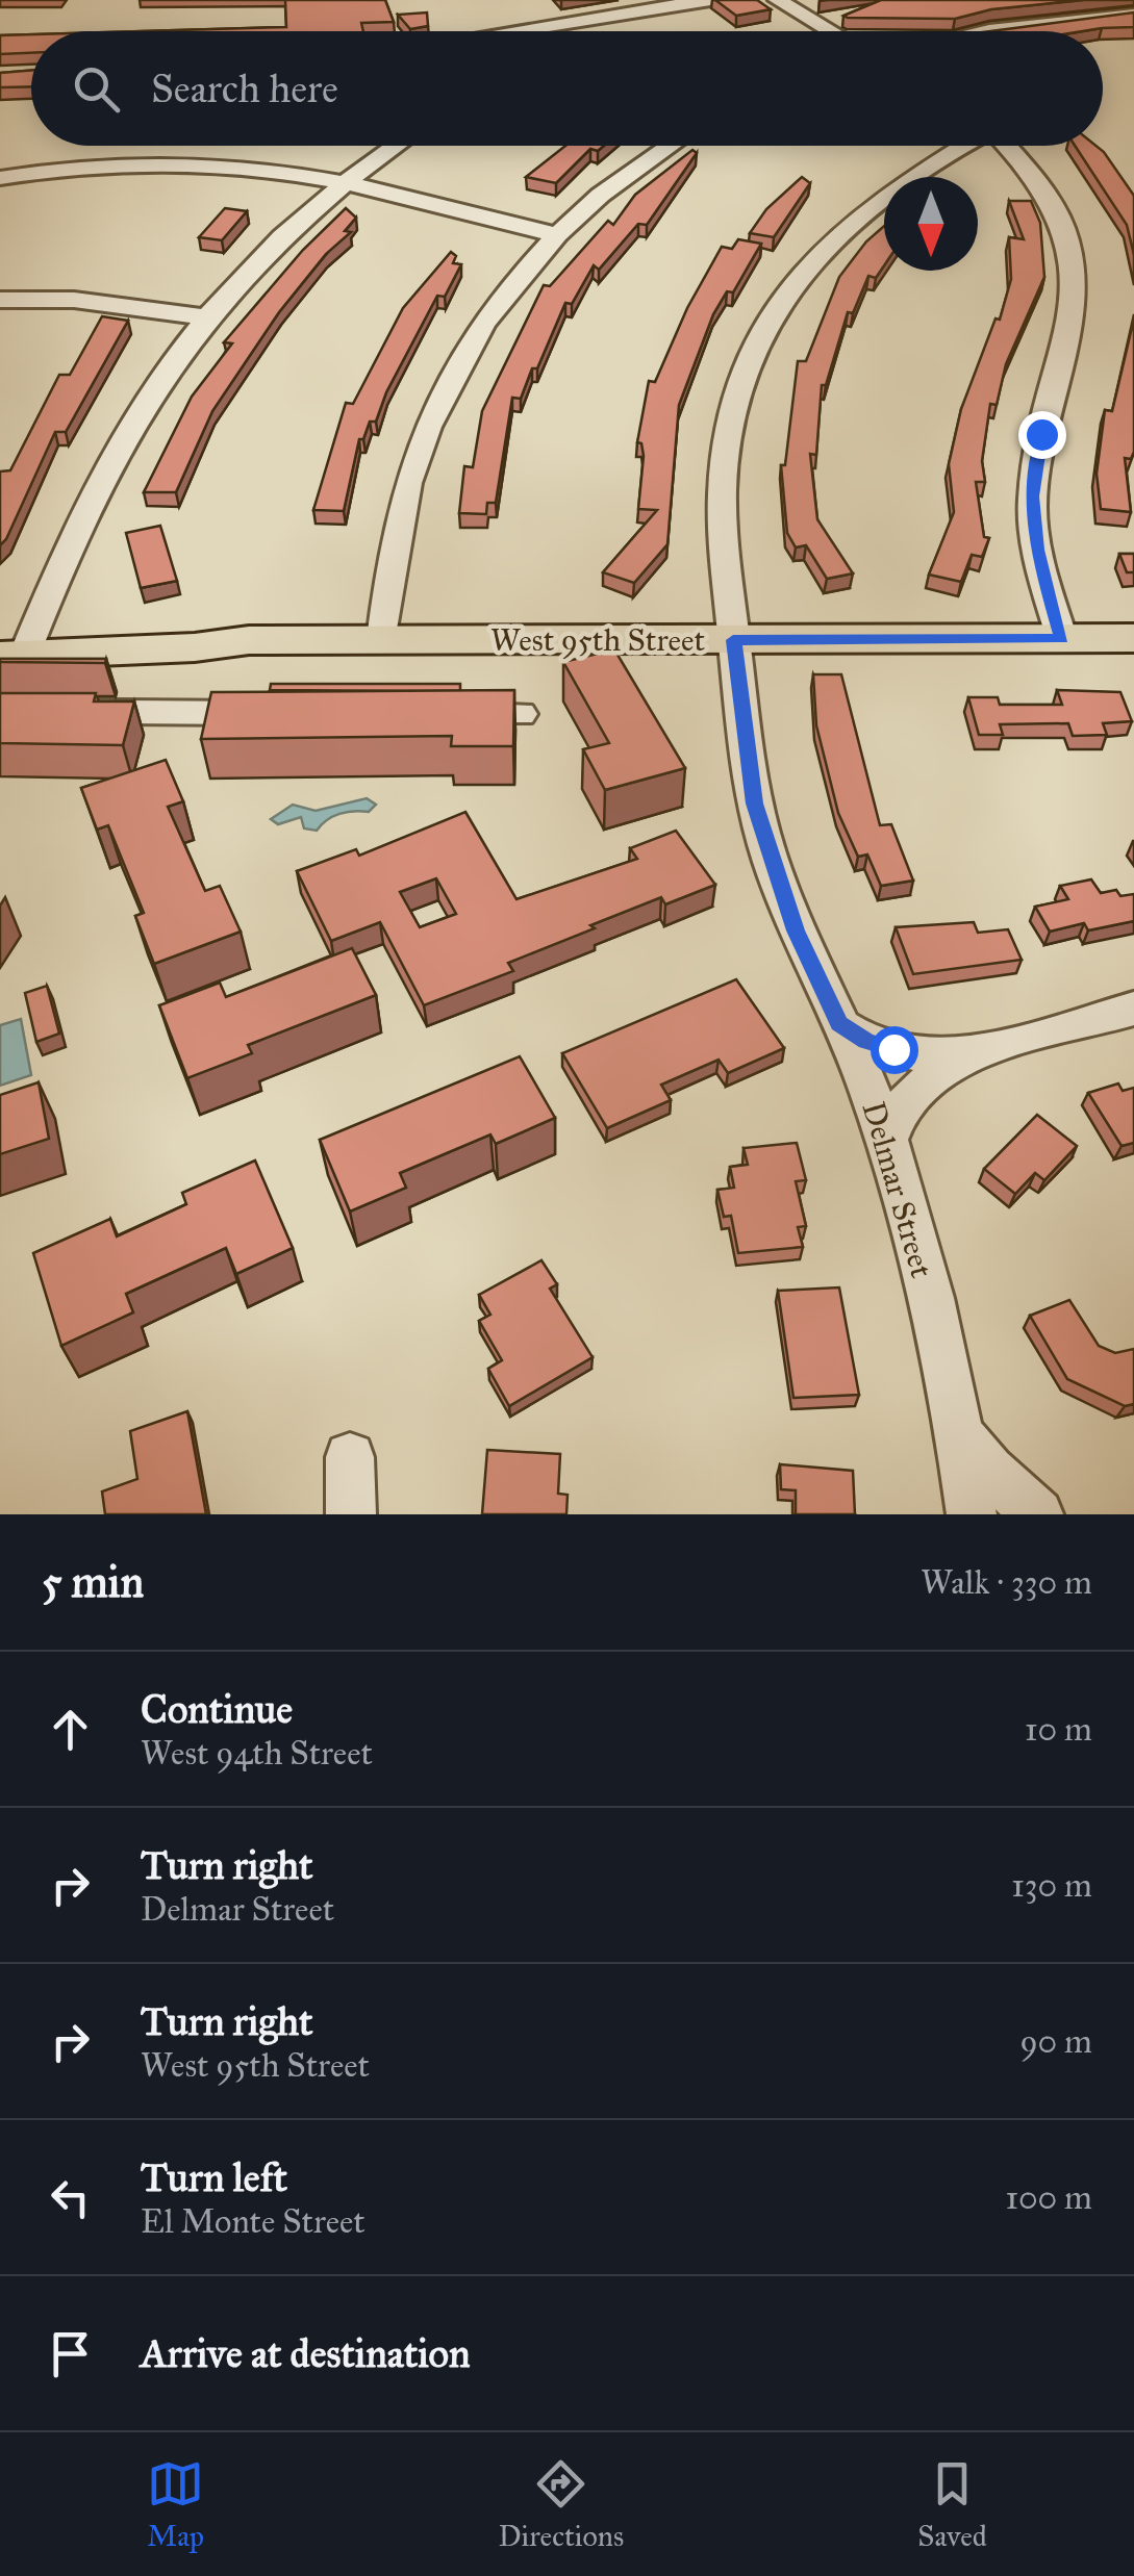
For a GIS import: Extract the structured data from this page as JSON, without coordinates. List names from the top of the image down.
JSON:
{
  "streets": {
    "main road": ["West 95th Street"],
    "street": ["Delmar Street"]
  },
  "crossings": [
    ["West 95th Street", "Delmar Street"]
  ],
  "north": "bottom",
  "page": {
    "search": "Search here",
    "heading": ["5 min", "Walk · 330 m"],
    "list": [
      ["Continue", "West 94th Street", "10 m"],
      ["Turn right", "Delmar Street", "130 m"],
      ["Turn right", "West 95th Street", "90 m"],
      ["Turn left", "El Monte Street", "100 m"],
      "Arrive at destination"
    ],
    "nav": ["Map", "Directions", "Saved"]
  }
}
